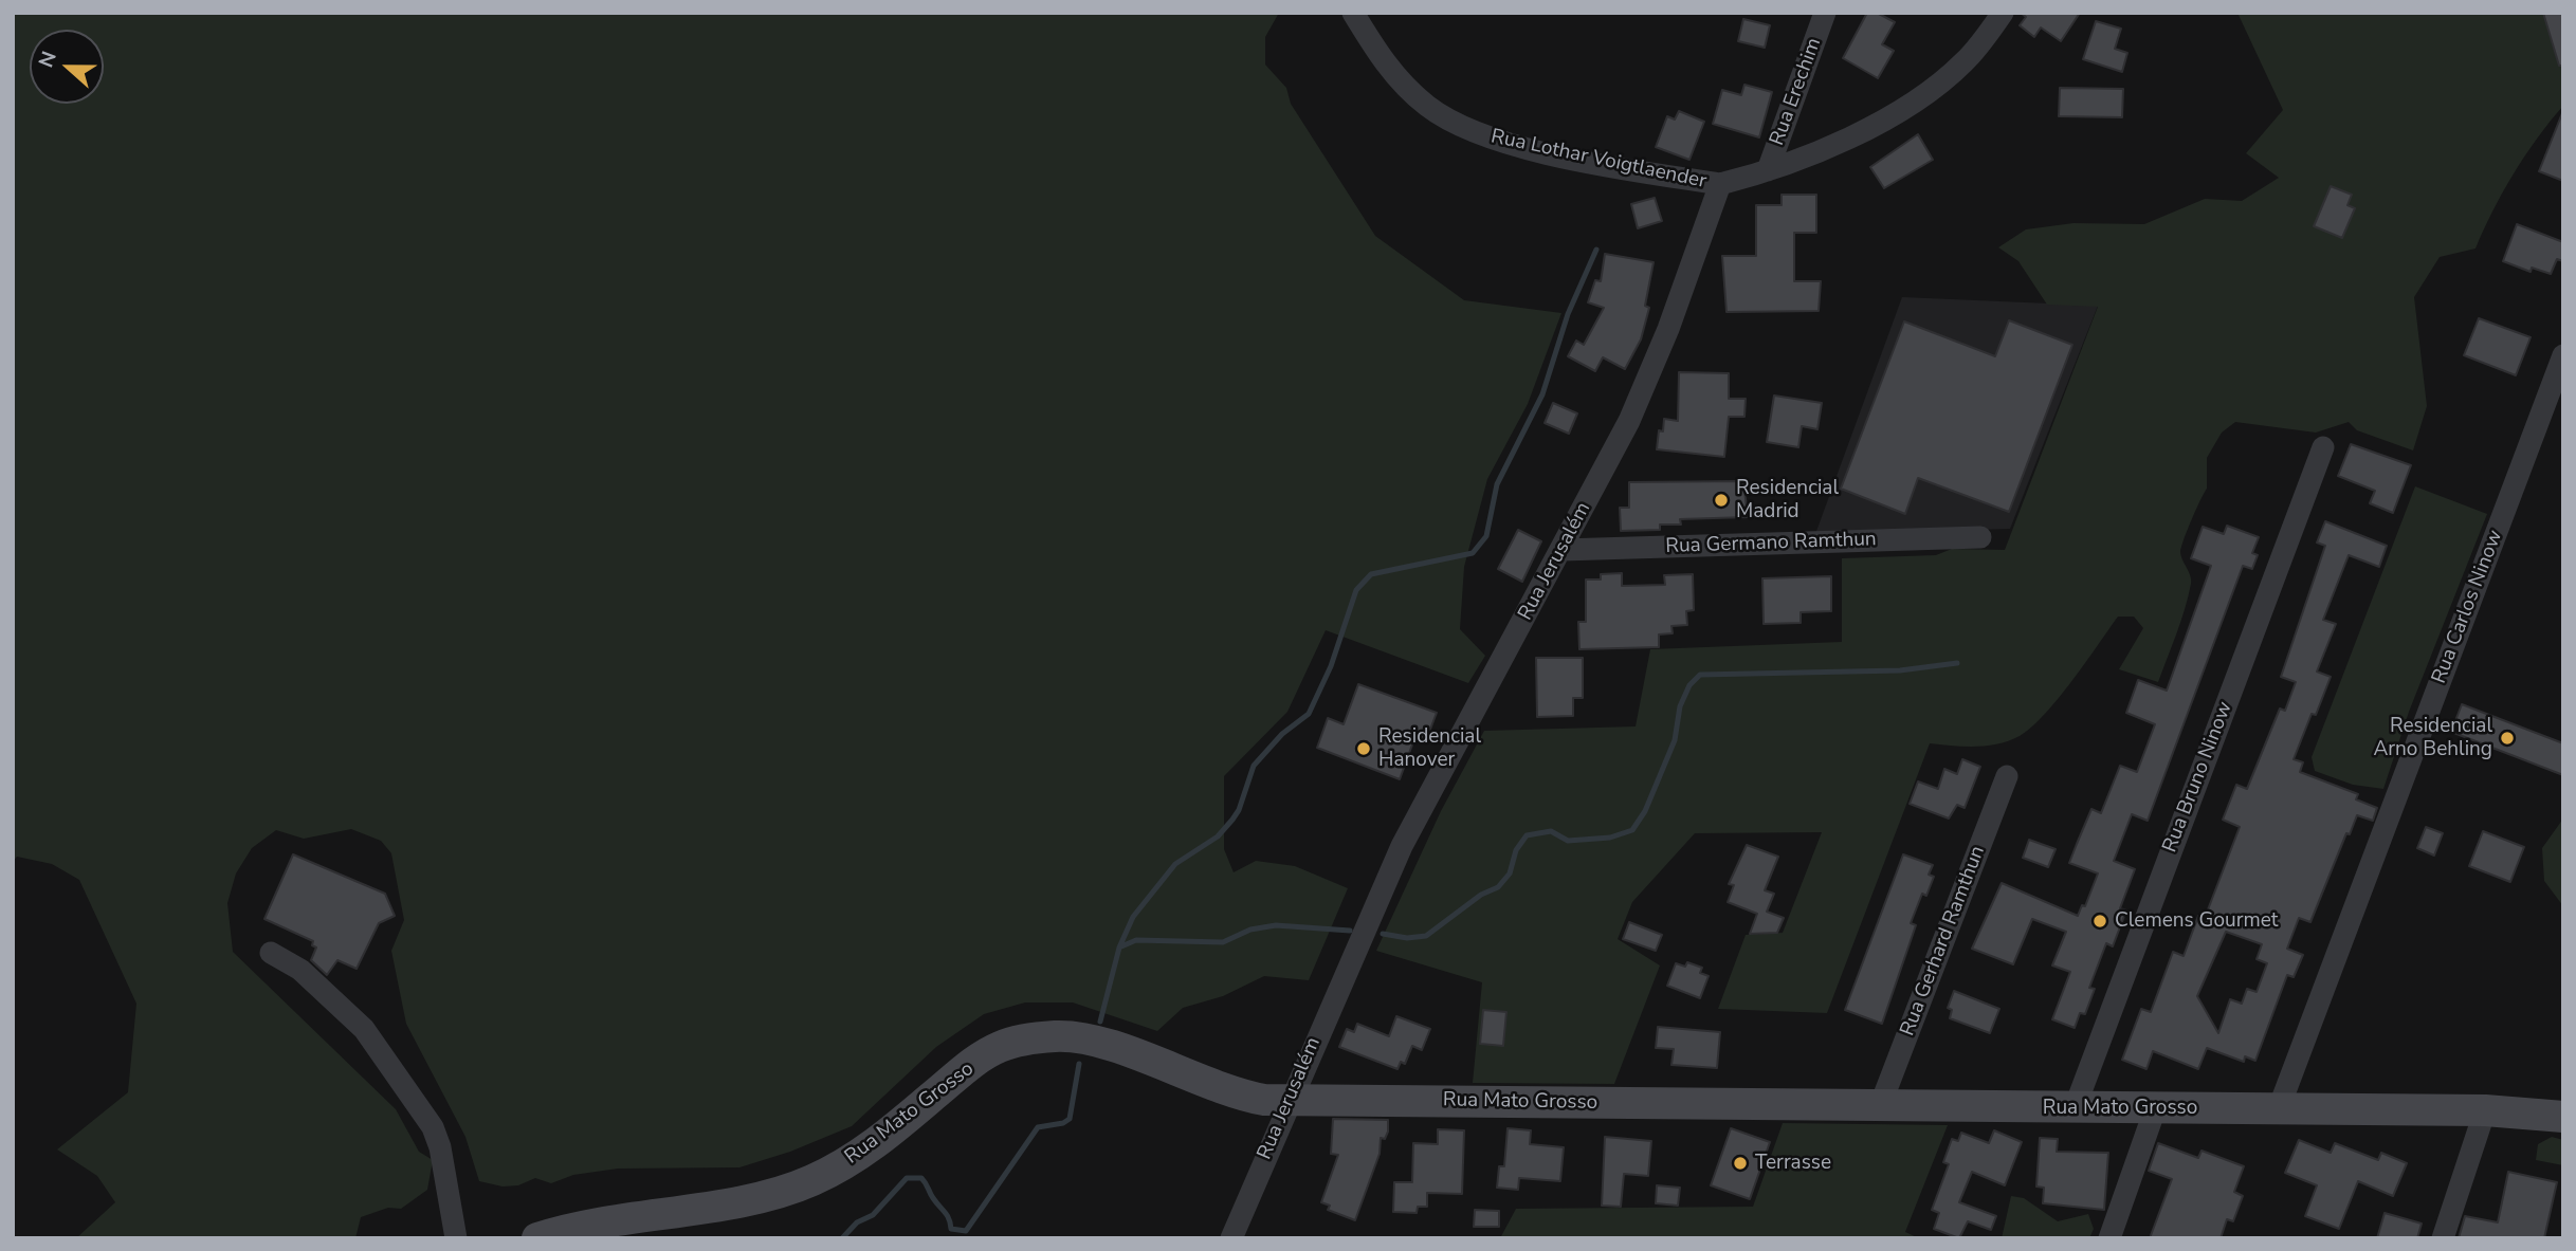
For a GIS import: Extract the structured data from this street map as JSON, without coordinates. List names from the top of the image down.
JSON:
{
  "streets": {
    "street": [
      "Rua Erechim",
      "Rua Lothar Voigtlaender",
      "Rua Germano Ramthun",
      "Rua Jerusalém",
      "Rua Carlos Ninow",
      "Rua Bruno Ninow",
      "Rua Gerhard Ramthun",
      "Rua Mato Grosso"
    ]
  },
  "crossings": [
    ["Rua Lothar Voigtlaender", "Rua Jerusalém"],
    ["Rua Germano Ramthun", "Rua Jerusalém"],
    ["Rua Jerusalém", "Rua Mato Grosso"],
    ["Rua Carlos Ninow", "Rua Mato Grosso"],
    ["Rua Bruno Ninow", "Rua Mato Grosso"],
    ["Rua Gerhard Ramthun", "Rua Mato Grosso"]
  ],
  "places": [
    "Residencial Madrid",
    "Residencial Arno Behling",
    "Residencial Hanover",
    "Clemens Gourmet",
    "Terrasse"
  ],
  "north": "left"
}
